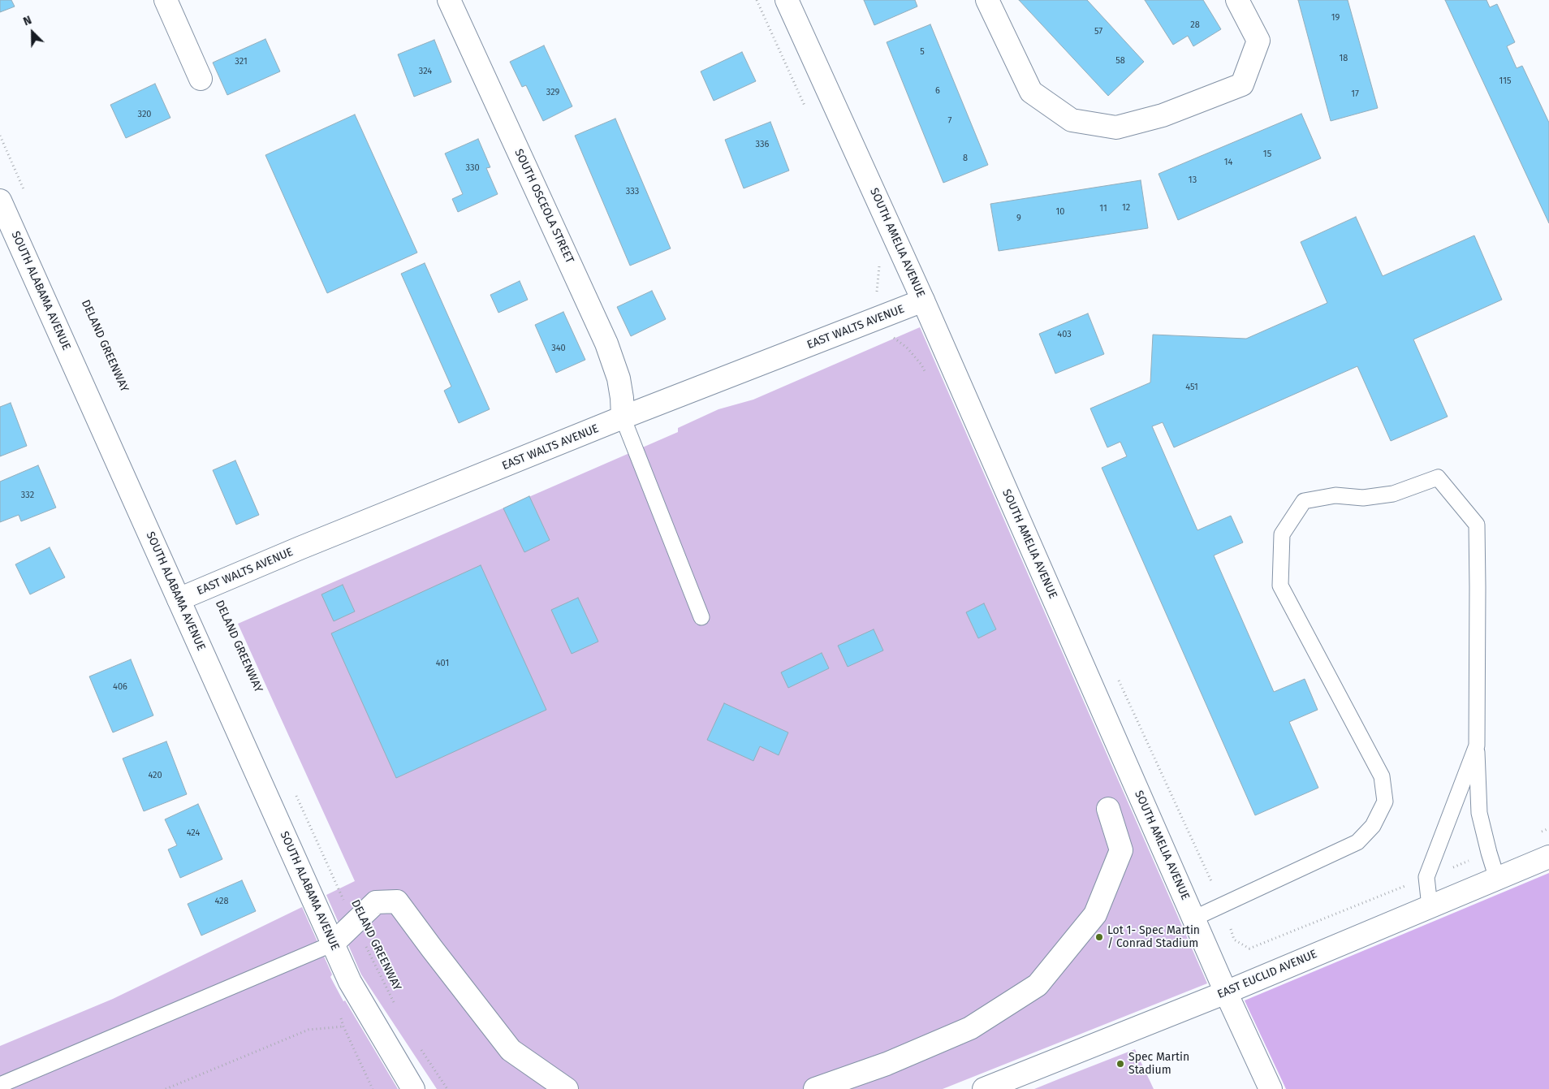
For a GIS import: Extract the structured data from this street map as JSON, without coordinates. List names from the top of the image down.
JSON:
{
  "streets": {
    "street": [
      "SOUTH OSCEOLA STREET",
      "SOUTH AMELIA AVENUE",
      "SOUTH ALABAMA AVENUE",
      "EAST WALTS AVENUE",
      "EAST EUCLID AVENUE"
    ],
    "path": ["DELAND GREENWAY"]
  },
  "crossings": [
    ["SOUTH OSCEOLA STREET", "EAST WALTS AVENUE"],
    ["SOUTH AMELIA AVENUE", "EAST WALTS AVENUE"],
    ["SOUTH AMELIA AVENUE", "EAST EUCLID AVENUE"],
    ["SOUTH ALABAMA AVENUE", "EAST WALTS AVENUE"]
  ],
  "places": ["Lot 1- Spec Martin / Conrad Stadium", "Spec Martin Stadium"],
  "house_numbers": [
    "19",
    "28",
    "57",
    "5",
    "18",
    "58",
    "321",
    "324",
    "115",
    "6",
    "329",
    "17",
    "320",
    "7",
    "336",
    "15",
    "8",
    "14",
    "330",
    "13",
    "333",
    "12",
    "11",
    "10",
    "9",
    "403",
    "340",
    "451",
    "332",
    "401",
    "406",
    "420",
    "424",
    "428"
  ],
  "north": "top left"
}
